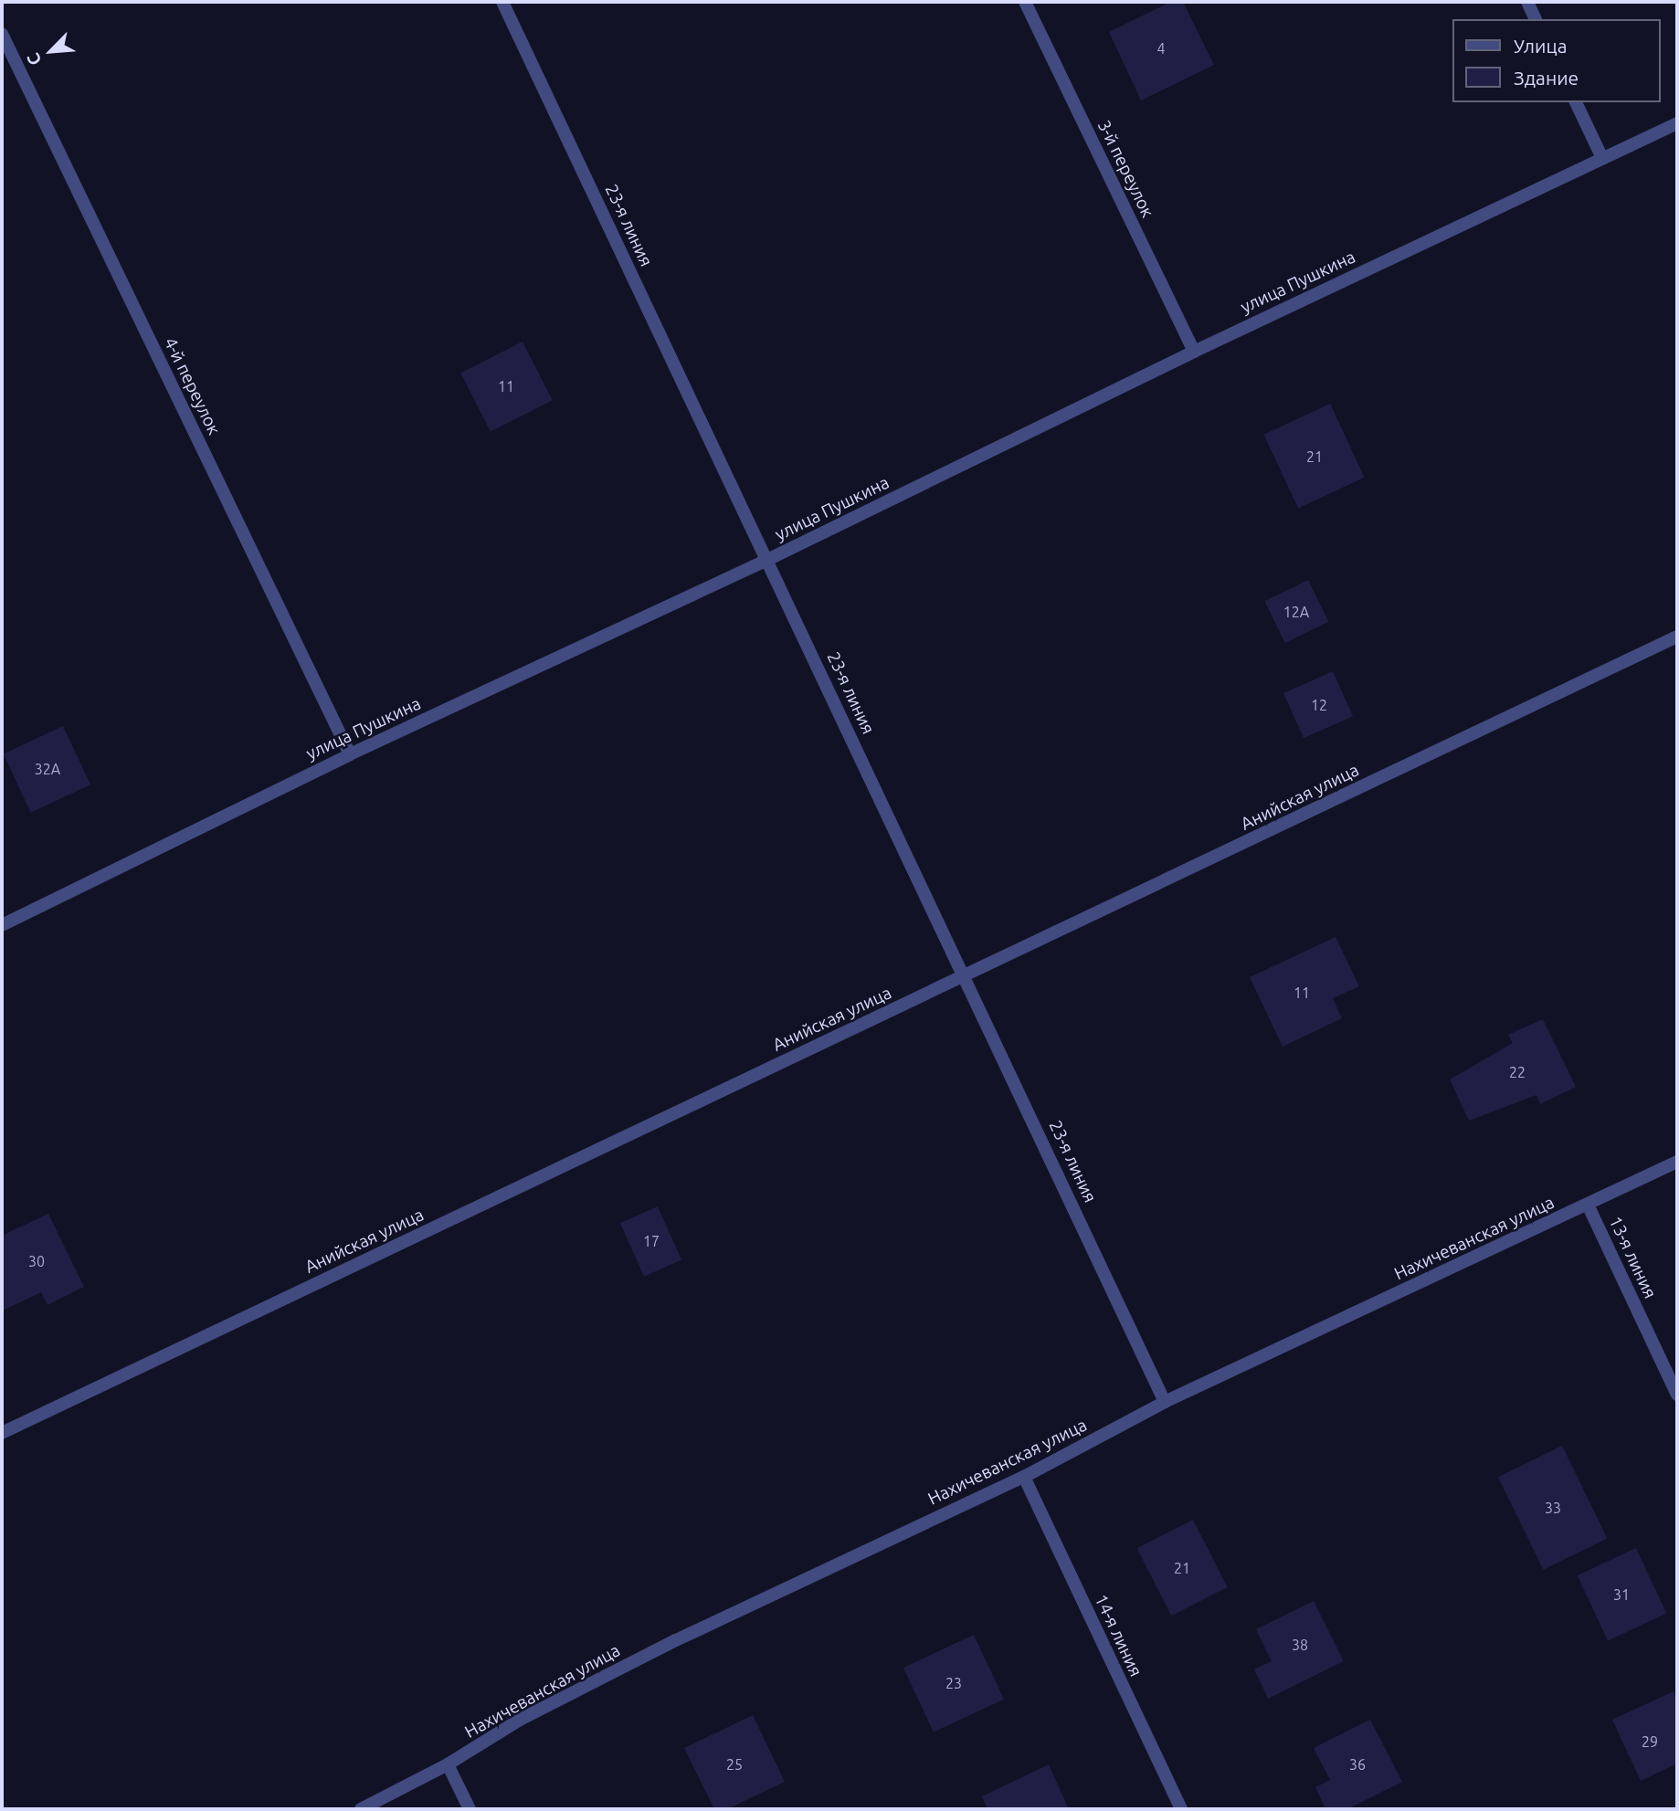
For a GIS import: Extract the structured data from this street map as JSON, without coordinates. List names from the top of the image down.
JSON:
{
  "streets": {
    "street": [
      "3-й переулок",
      "23-я линия",
      "улица Пушкина",
      "4-й переулок",
      "Анийская улица",
      "Нахичеванская улица",
      "13-я линия",
      "14-я линия"
    ]
  },
  "crossings": [
    ["3-й переулок", "улица Пушкина"],
    ["23-я линия", "улица Пушкина"],
    ["23-я линия", "Анийская улица"],
    ["23-я линия", "Нахичеванская улица"],
    ["улица Пушкина", "4-й переулок"],
    ["Нахичеванская улица", "13-я линия"],
    ["Нахичеванская улица", "14-я линия"]
  ],
  "house_numbers": [
    "4",
    "11",
    "21",
    "12А",
    "12",
    "32А",
    "11",
    "22",
    "17",
    "30",
    "33",
    "21",
    "31",
    "38",
    "23",
    "29",
    "25",
    "36"
  ],
  "legend": ["Улица", "Здание"],
  "north": "bottom left"
}
